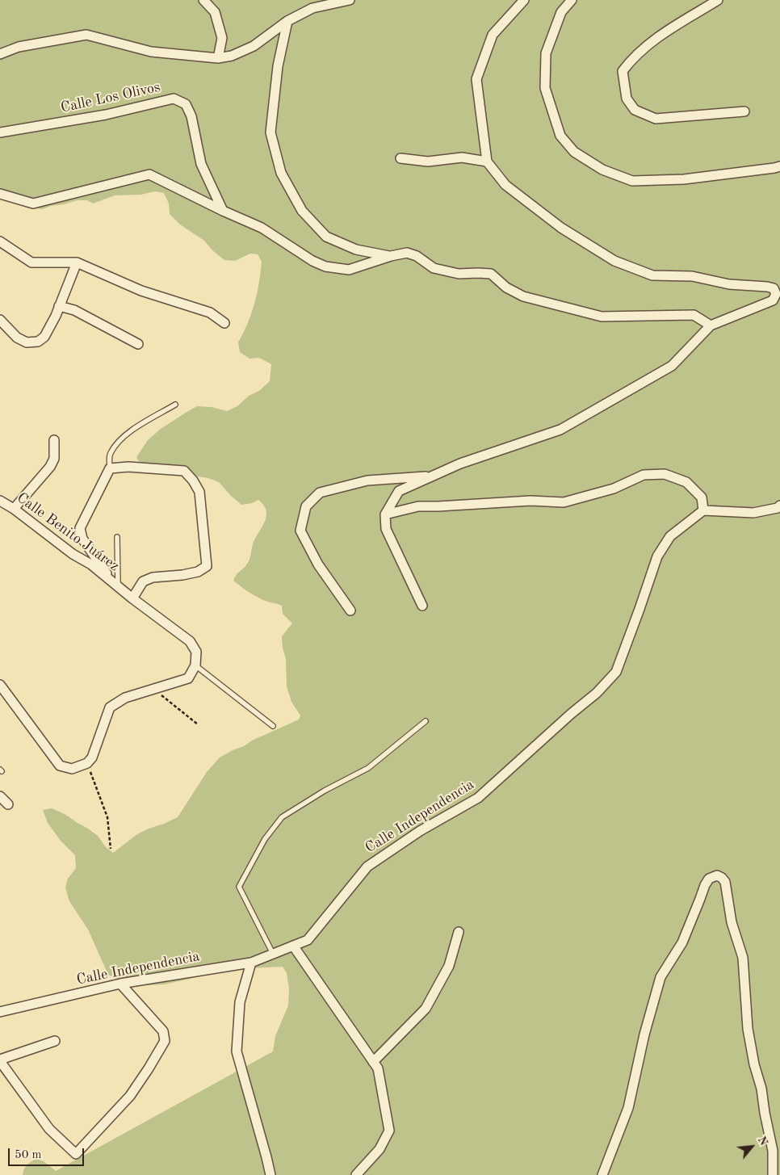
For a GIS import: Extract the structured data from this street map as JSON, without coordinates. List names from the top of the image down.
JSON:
{
  "streets": {
    "street": ["Calle Los Olivos", "Calle Benito Juárez", "Calle Independencia"]
  },
  "scale_bar": "50 m",
  "north": "top right"
}
